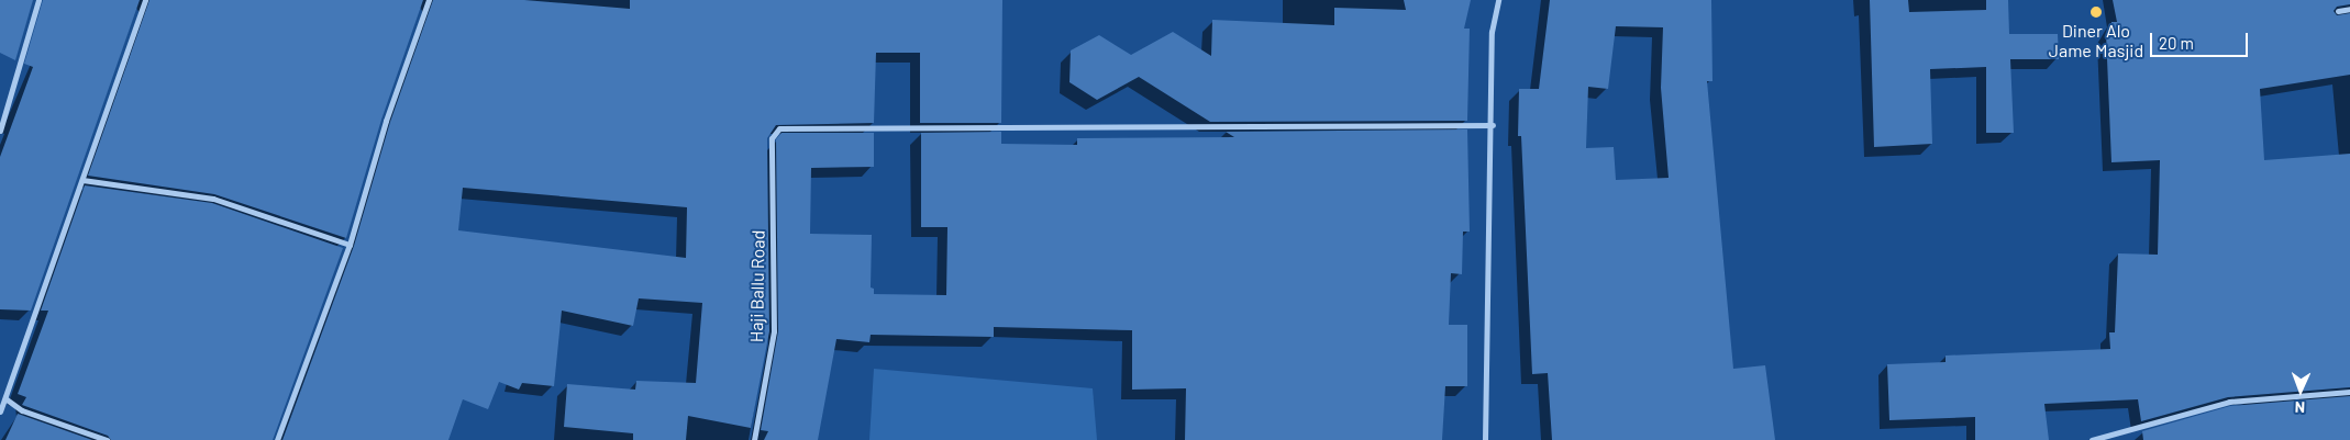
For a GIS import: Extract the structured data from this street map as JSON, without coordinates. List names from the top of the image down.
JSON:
{
  "streets": {
    "street": ["Haji Ballu Road"]
  },
  "places": ["Diner Alo Jame Masjid"],
  "scale_bar": "20 m",
  "north": "bottom"
}
